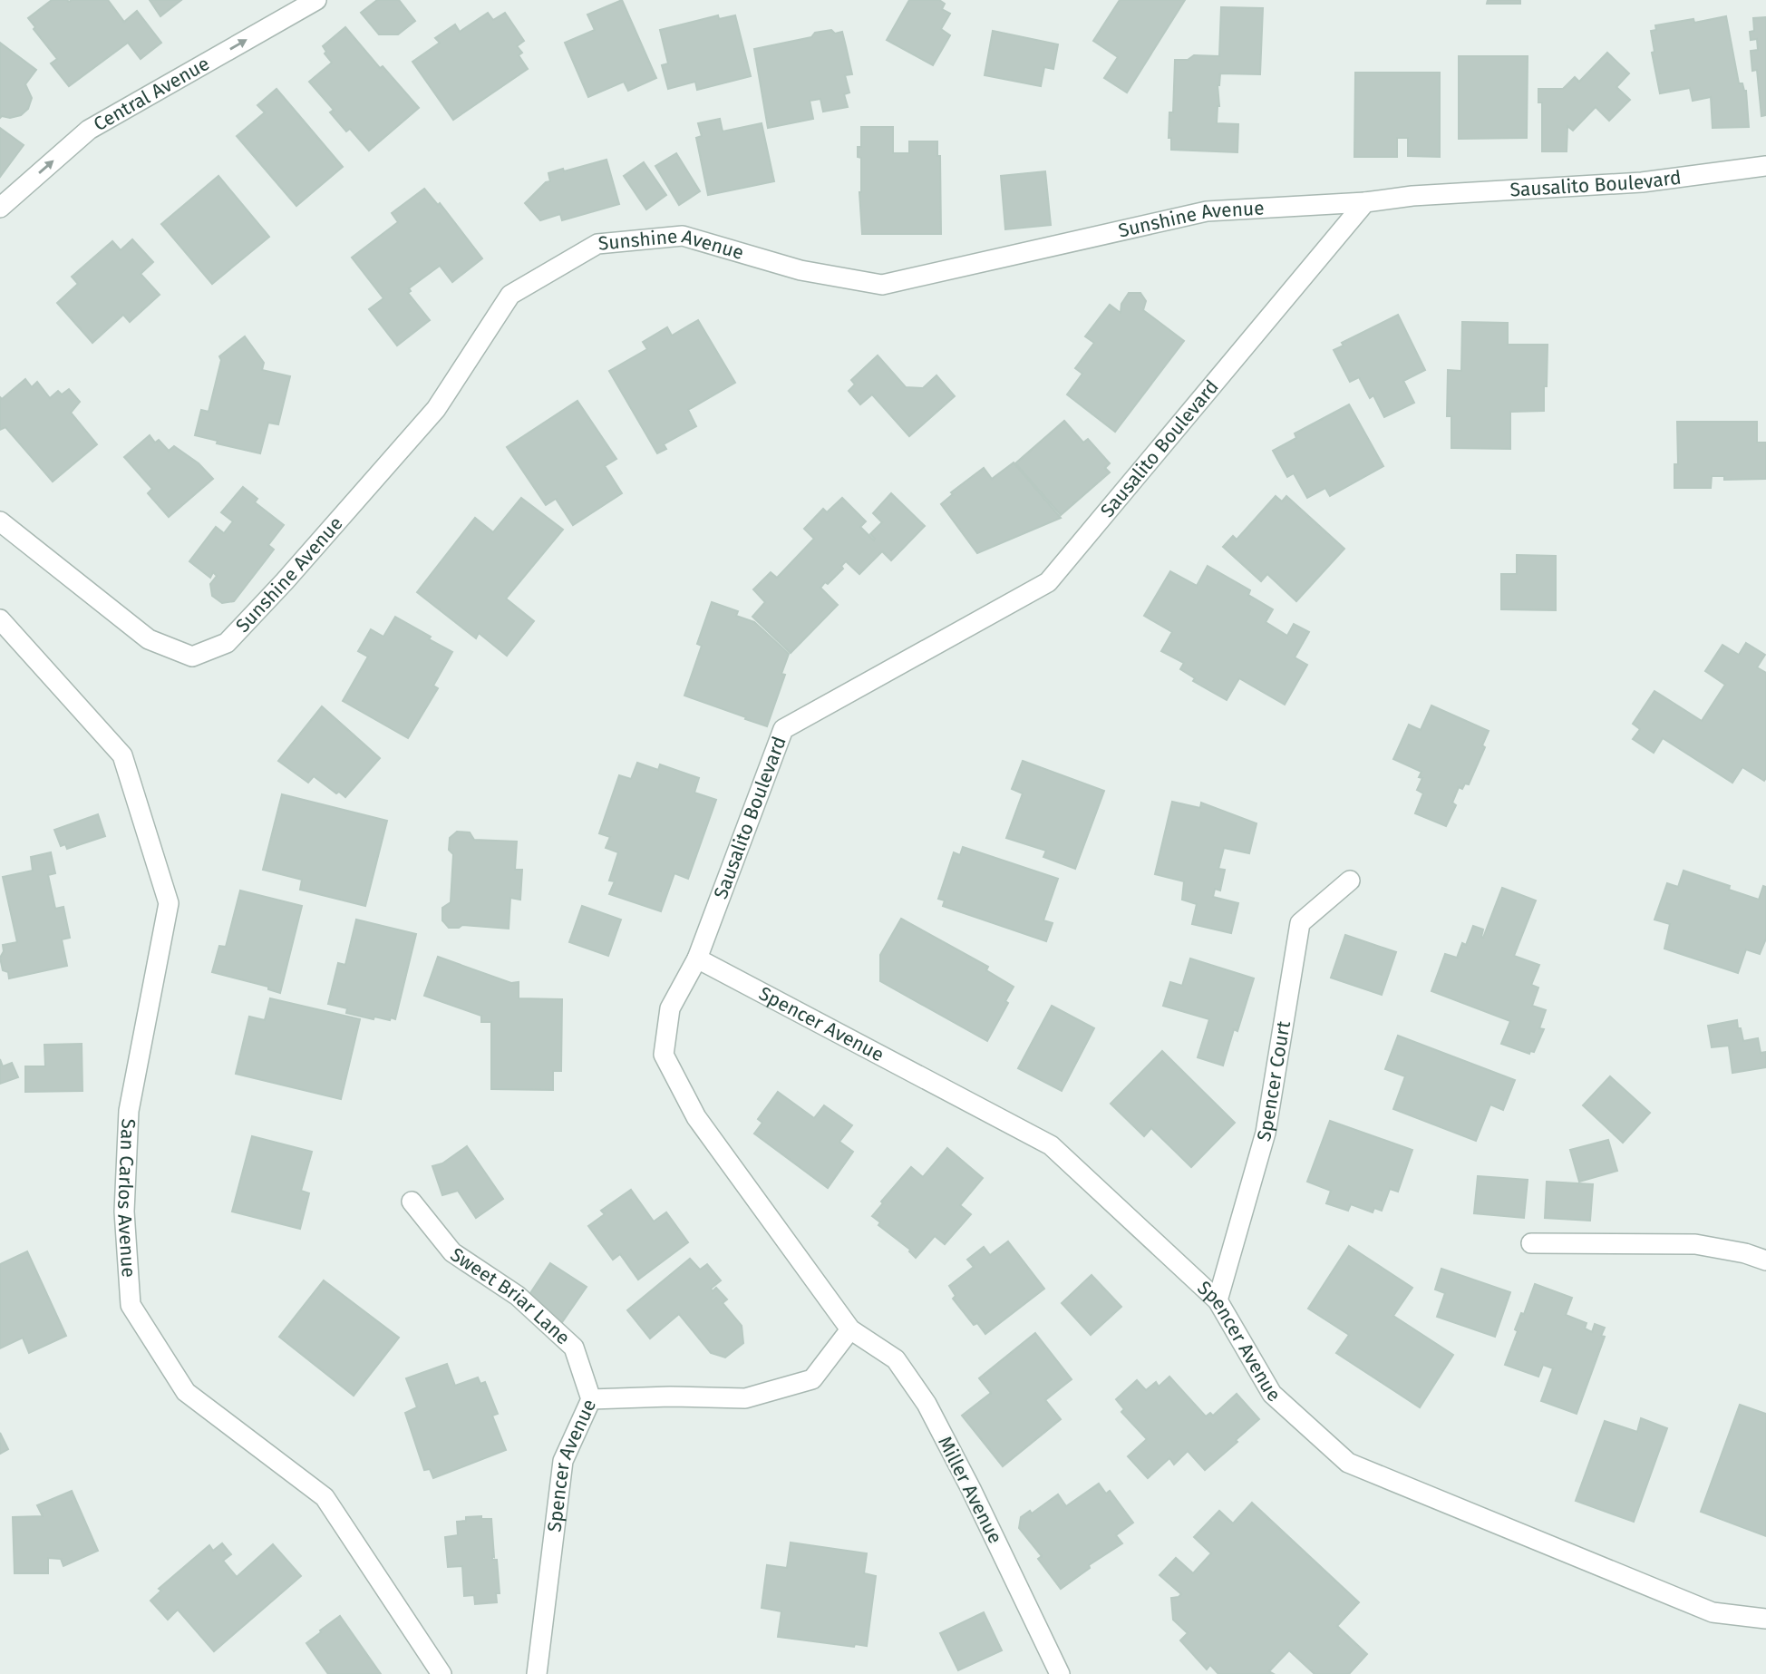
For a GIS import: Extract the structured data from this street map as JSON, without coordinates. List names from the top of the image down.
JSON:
{
  "streets": {
    "street": [
      "Central Avenue",
      "Sausalito Boulevard",
      "Sunshine Avenue",
      "Spencer Avenue",
      "Spencer Court",
      "San Carlos Avenue",
      "Sweet Briar Lane",
      "Miller Avenue"
    ]
  },
  "crossings": [
    ["Sausalito Boulevard", "Sunshine Avenue"],
    ["Sausalito Boulevard", "Spencer Avenue"],
    ["Spencer Avenue", "Spencer Court"],
    ["Spencer Avenue", "Sweet Briar Lane"],
    ["Spencer Avenue", "Miller Avenue"]
  ],
  "one_way": ["Central Avenue"]
}
